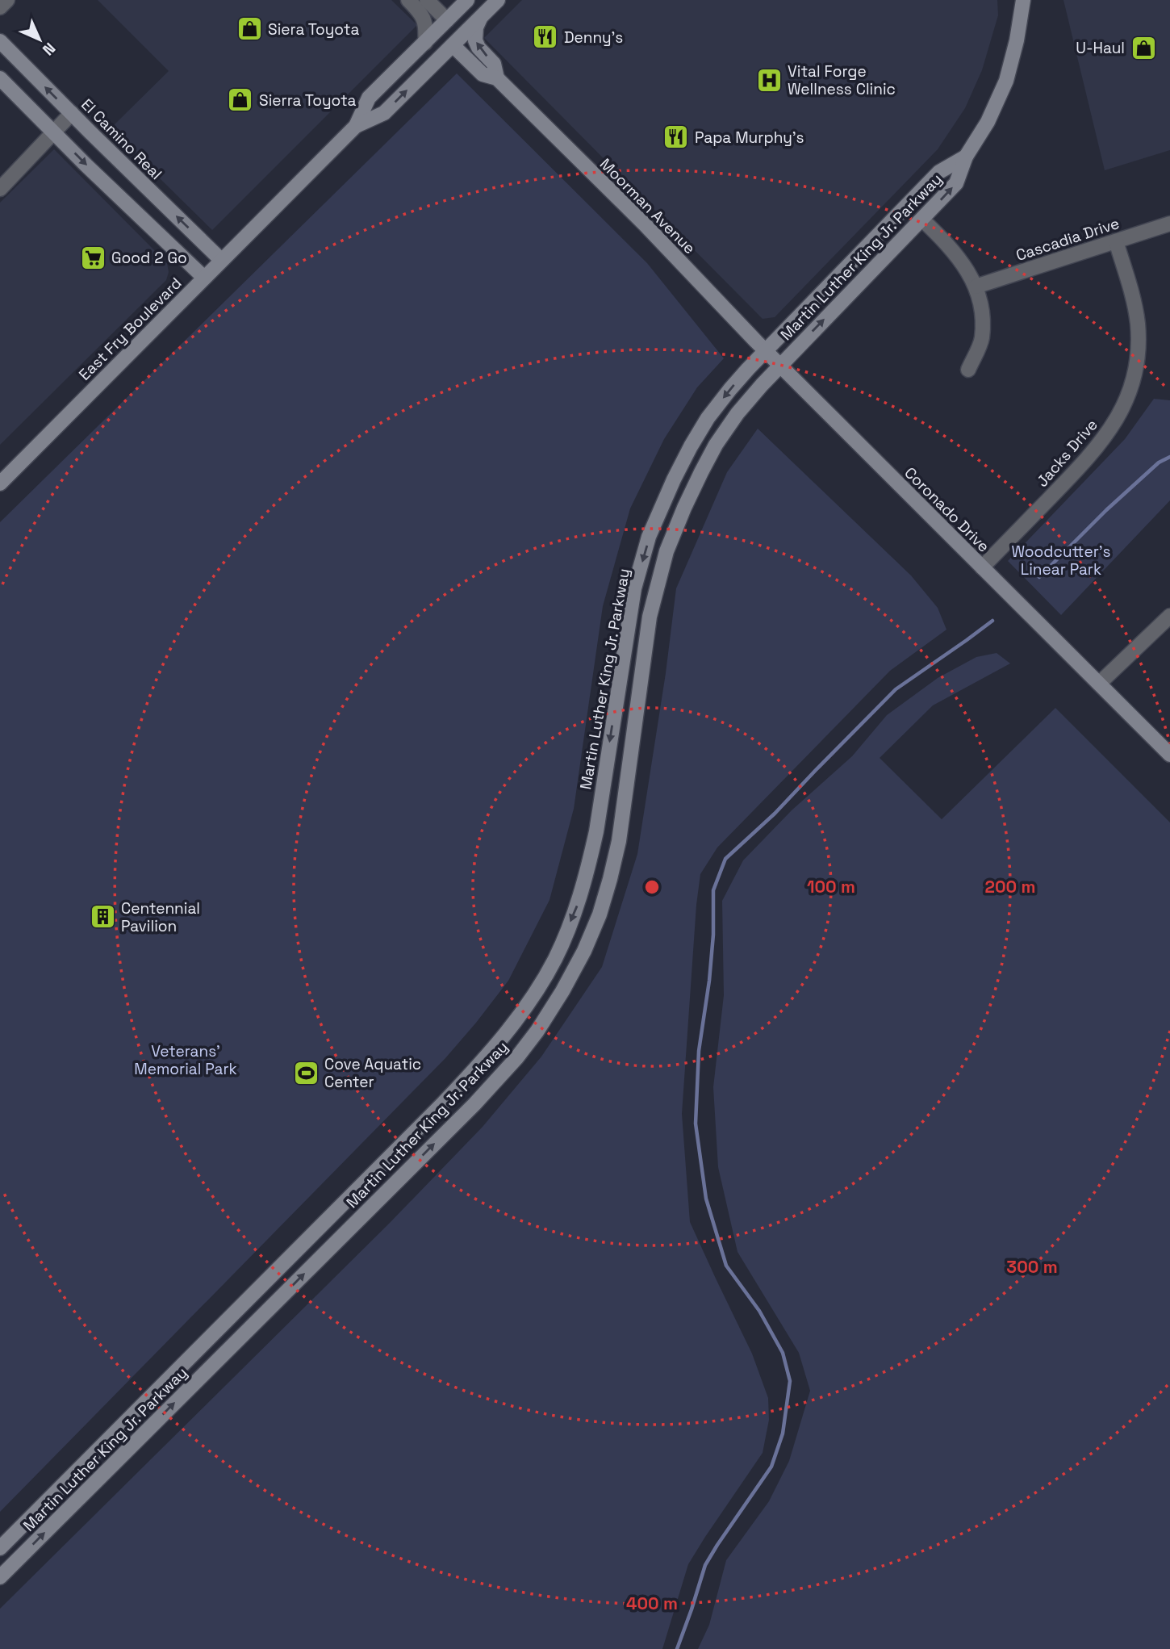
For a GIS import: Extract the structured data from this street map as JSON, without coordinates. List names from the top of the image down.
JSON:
{
  "streets": {
    "street": [
      "El Camino Real",
      "Moorman Avenue",
      "Cascadia Drive",
      "Martin Luther King Jr. Parkway",
      "East Fry Boulevard",
      "Jacks Drive",
      "Coronado Drive"
    ]
  },
  "crossings": [
    ["El Camino Real", "East Fry Boulevard"],
    ["Moorman Avenue", "Martin Luther King Jr. Parkway"],
    ["Moorman Avenue", "East Fry Boulevard"],
    ["Moorman Avenue", "Coronado Drive"],
    ["Cascadia Drive", "Jacks Drive"],
    ["Martin Luther King Jr. Parkway", "Coronado Drive"],
    ["Jacks Drive", "Coronado Drive"]
  ],
  "parks": ["Woodcutter's Linear Park", "Veterans' Memorial Park"],
  "places": {
    "shop": ["Siera Toyota", "U-Haul", "Sierra Toyota"],
    "restaurant": ["Denny's", "Papa Murphy's"],
    "hospital": ["Vital Forge Wellness Clinic"],
    "supermarket": ["Good 2 Go"],
    "building": ["Centennial Pavilion"],
    "sports": ["Cove Aquatic Center"]
  },
  "north": "bottom right",
  "rings": [
    "100 m",
    "200 m",
    "300 m",
    "400 m"
  ]
}
